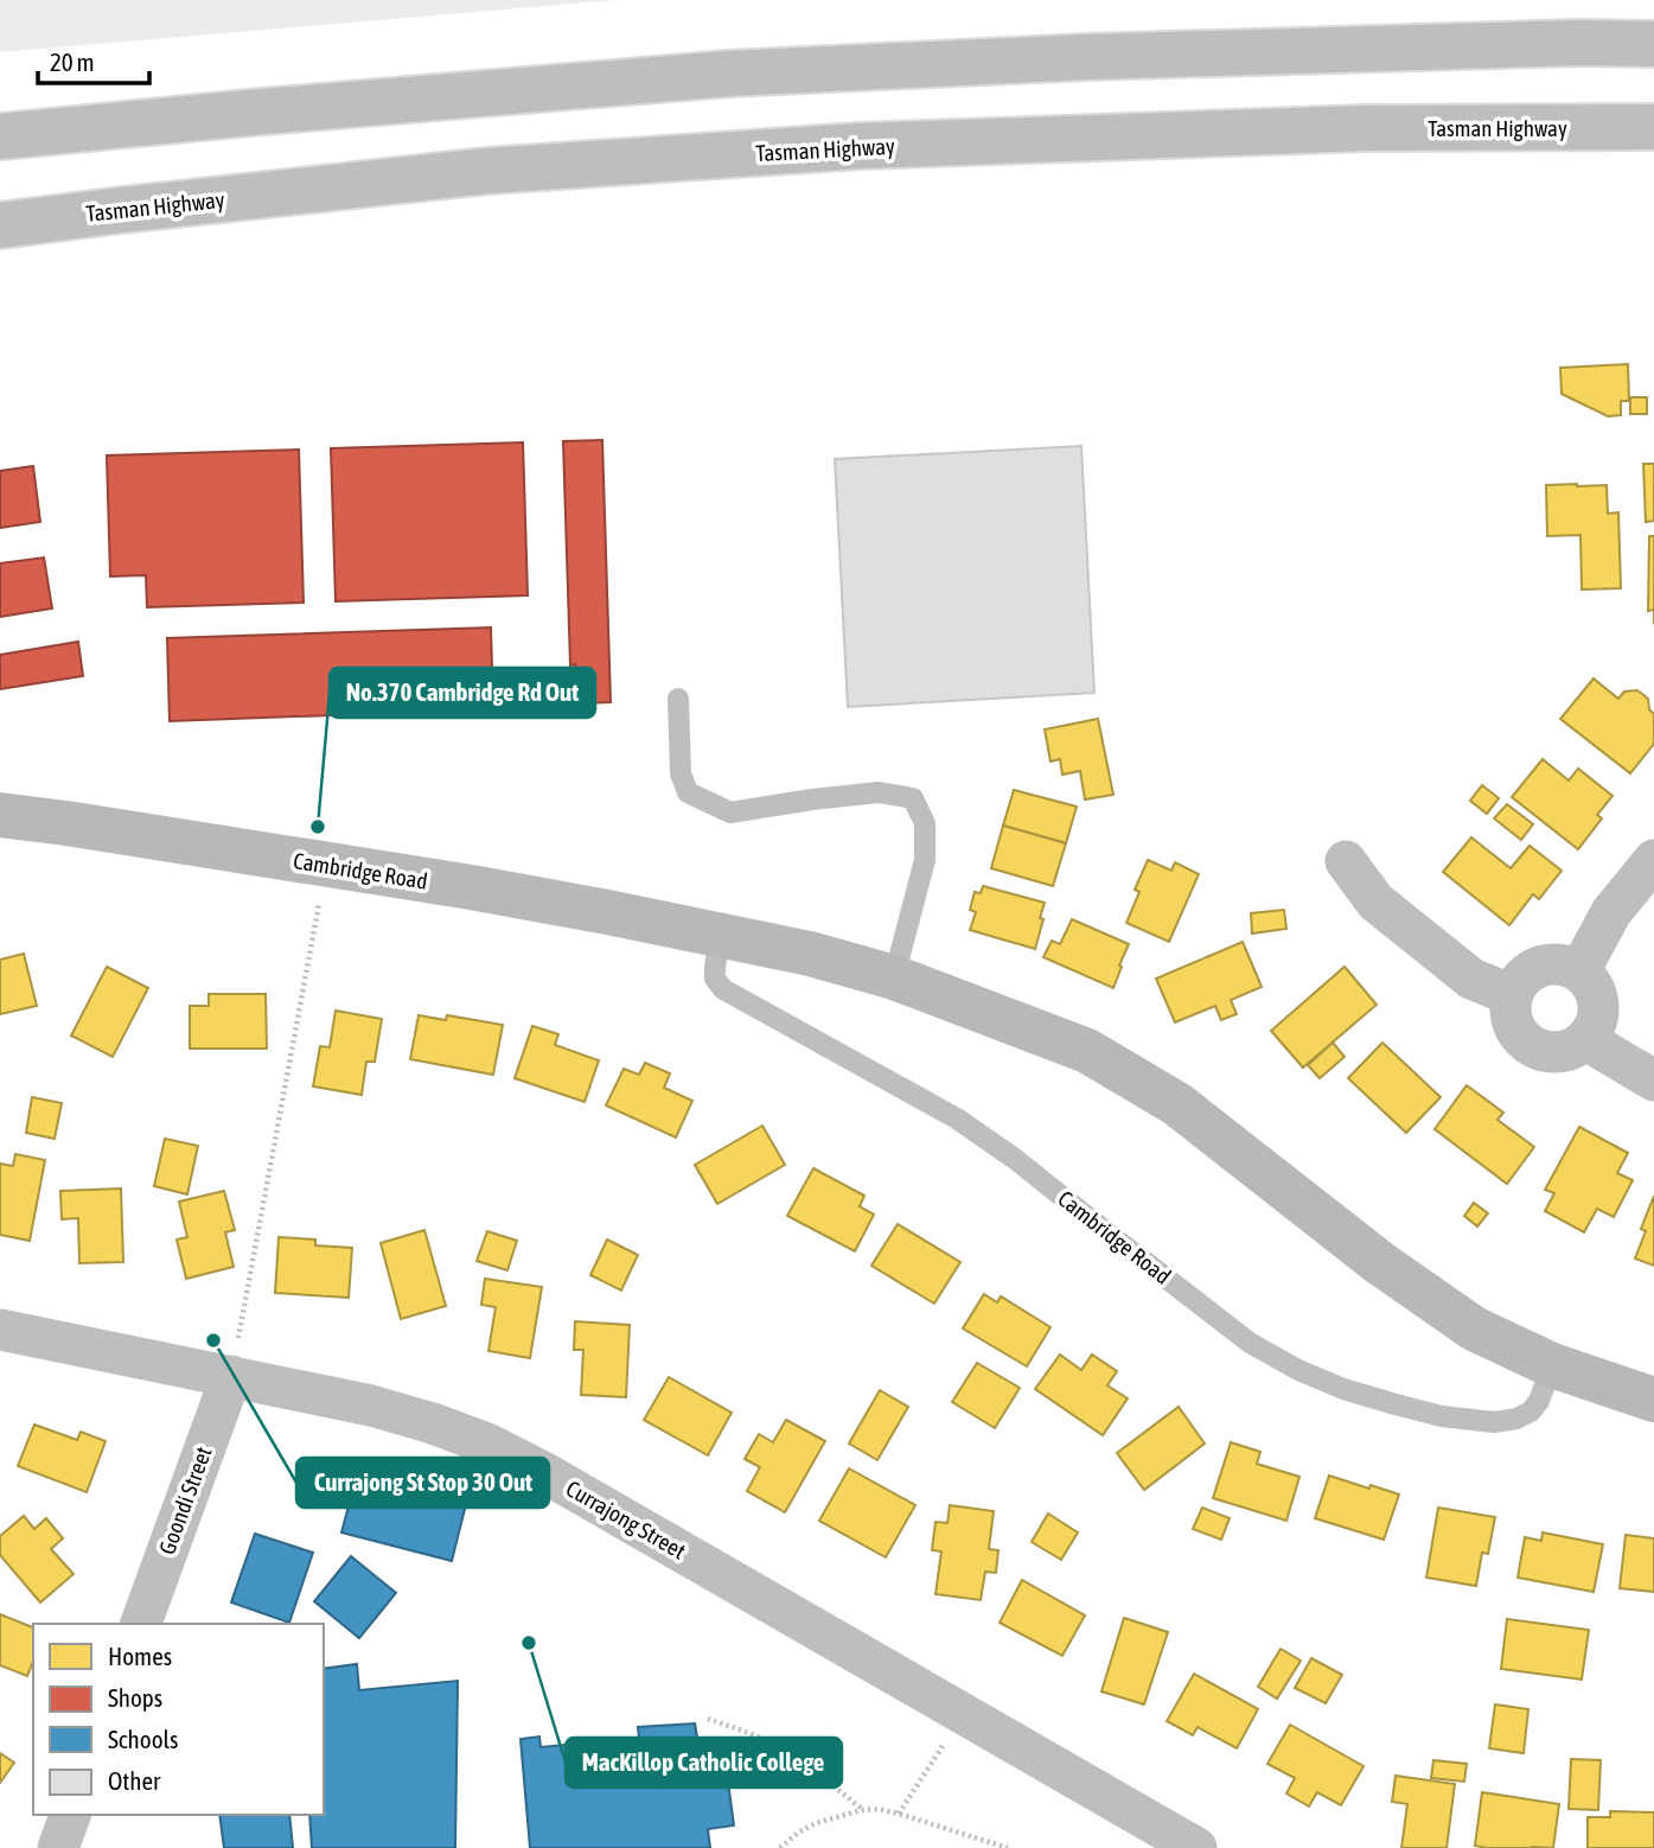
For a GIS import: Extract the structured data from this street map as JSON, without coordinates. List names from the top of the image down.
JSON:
{
  "streets": {
    "highway": ["Tasman Highway"],
    "main road": ["Cambridge Road"],
    "street": ["Goondi Street", "Currajong Street"]
  },
  "crossings": [
    ["Goondi Street", "Currajong Street"]
  ],
  "places": ["No.370 Cambridge Rd Out", "Currajong St Stop 30 Out", "MacKillop Catholic College"],
  "legend": [
    "Homes",
    "Shops",
    "Schools",
    "Other"
  ],
  "scale_bar": "20 m"
}
